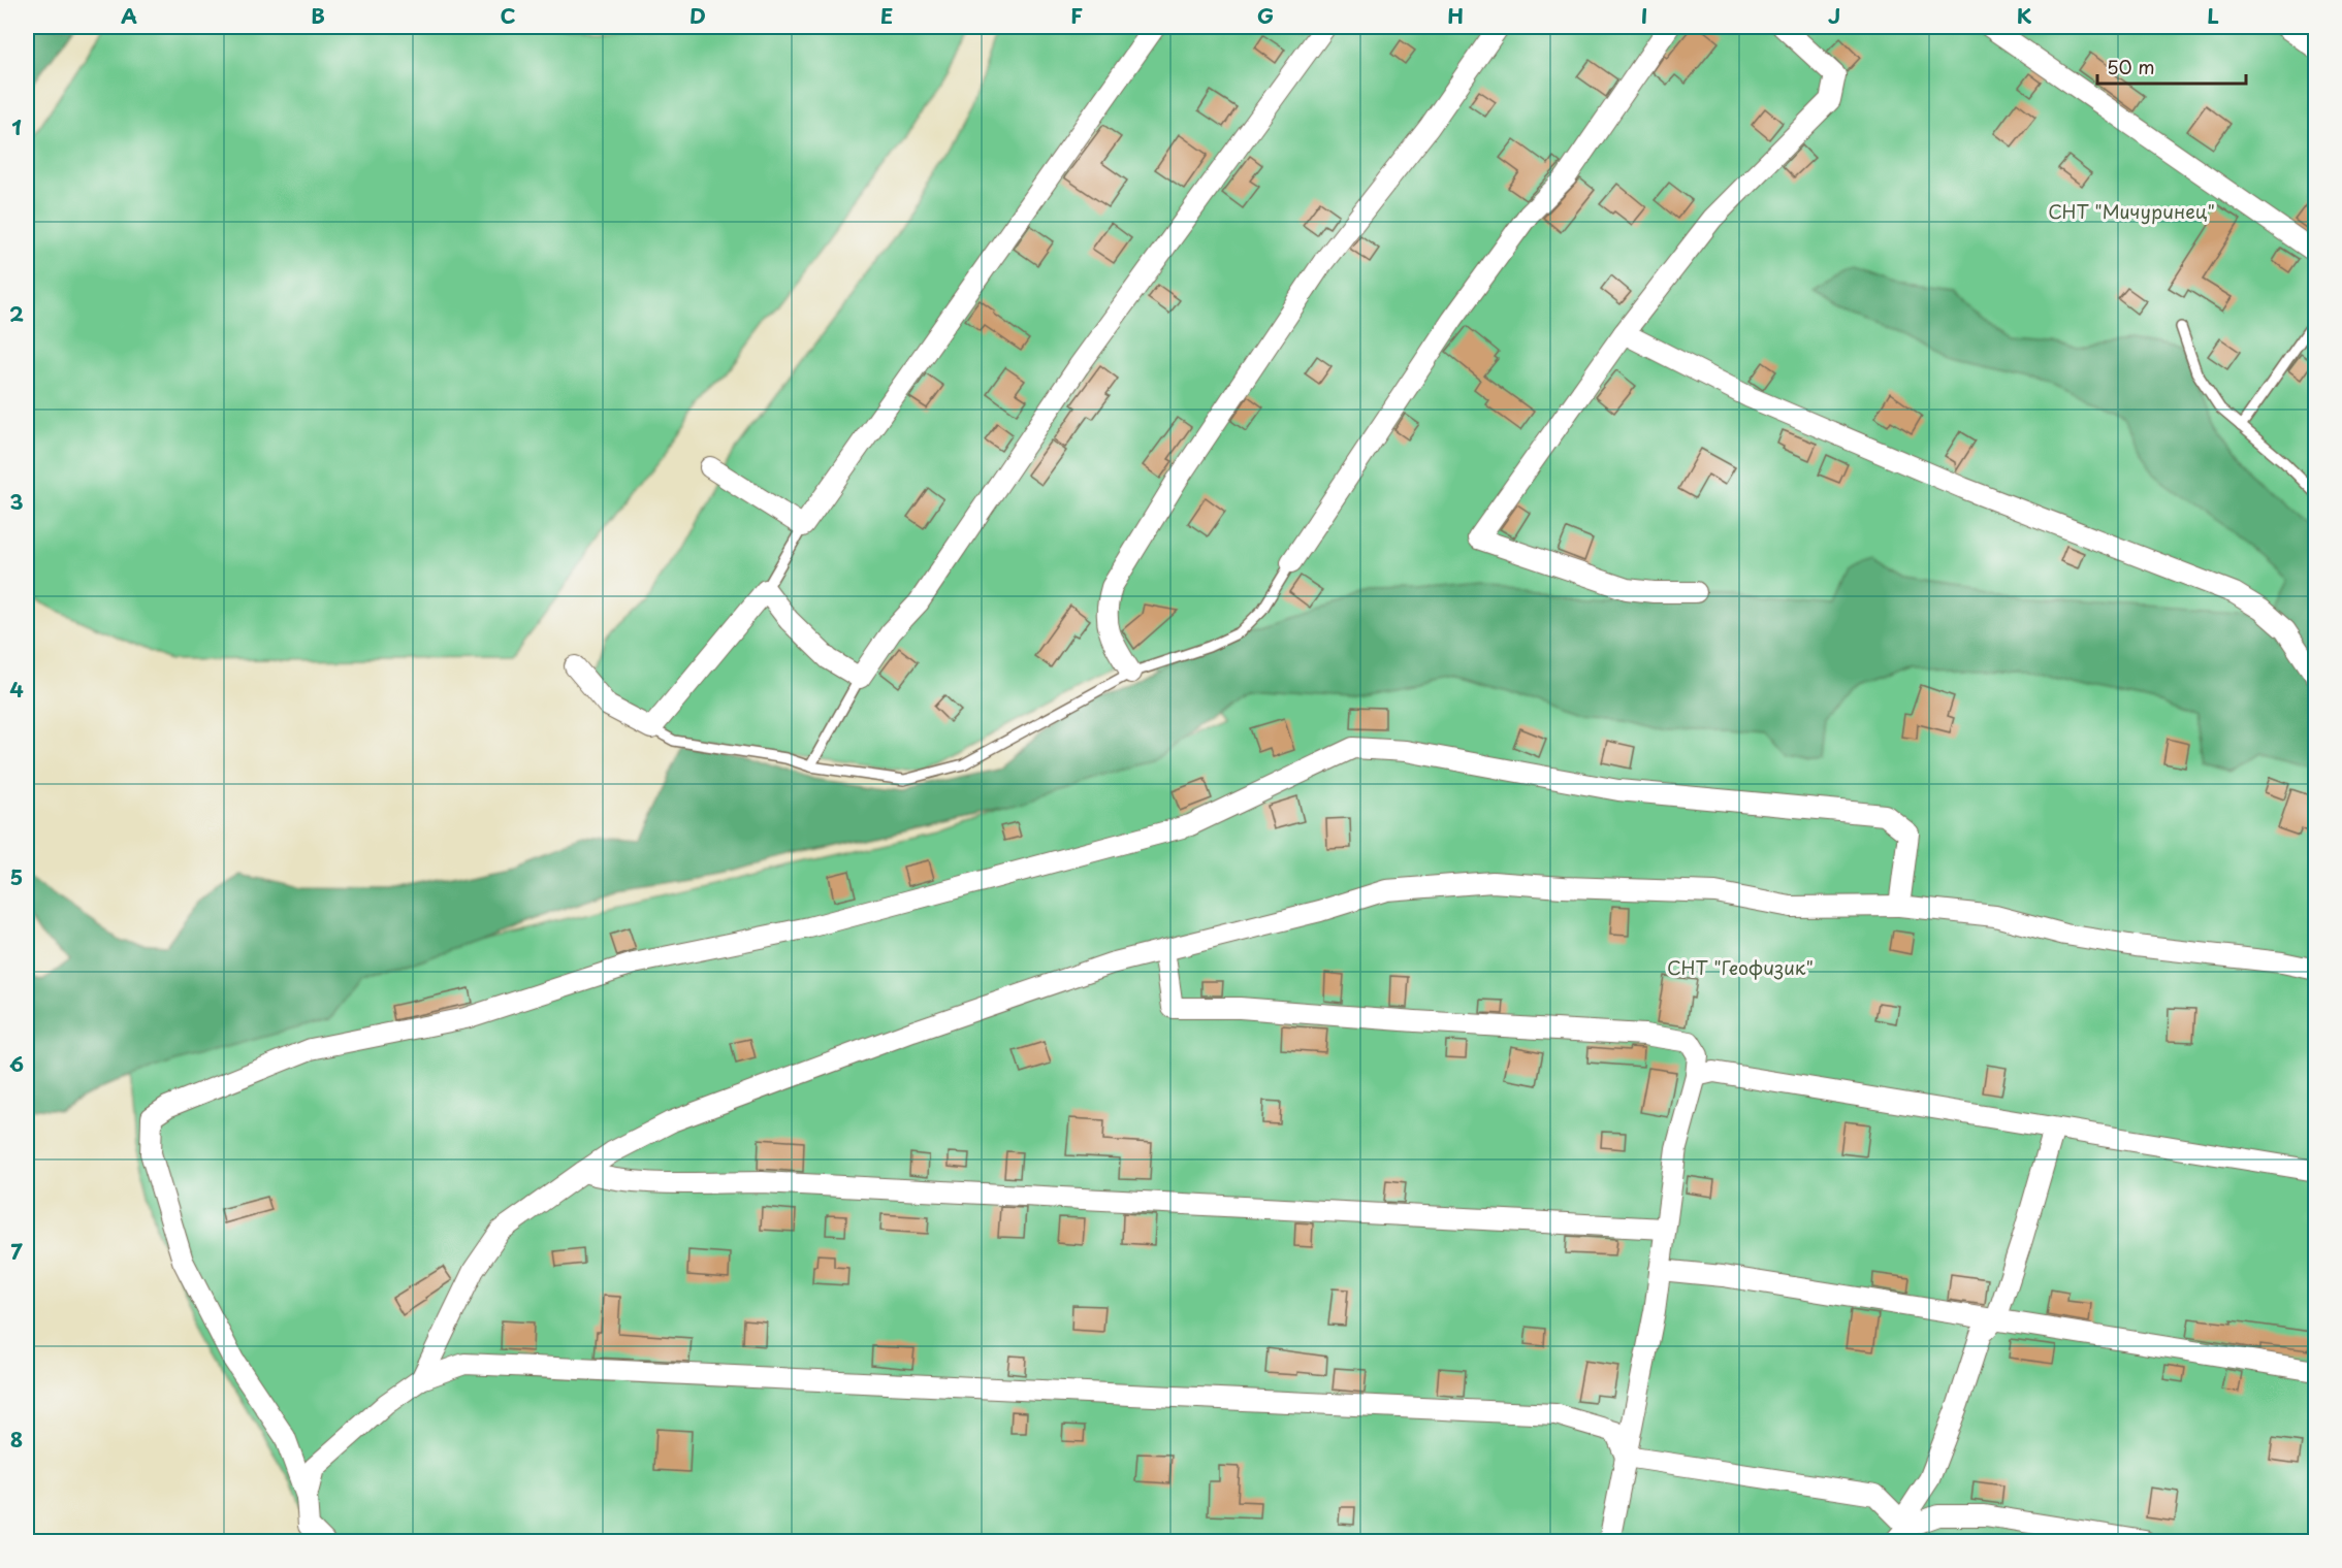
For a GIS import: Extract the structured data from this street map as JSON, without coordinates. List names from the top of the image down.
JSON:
{
  "parks": ["СНТ \"Мичуринец\"", "СНТ \"Геофизик\""],
  "scale_bar": "50 m",
  "grid": {
    "columns": [
      "A",
      "B",
      "C",
      "D",
      "E",
      "F",
      "G",
      "H",
      "I",
      "J",
      "K",
      "L"
    ],
    "rows": [
      "1",
      "2",
      "3",
      "4",
      "5",
      "6",
      "7",
      "8"
    ]
  }
}
